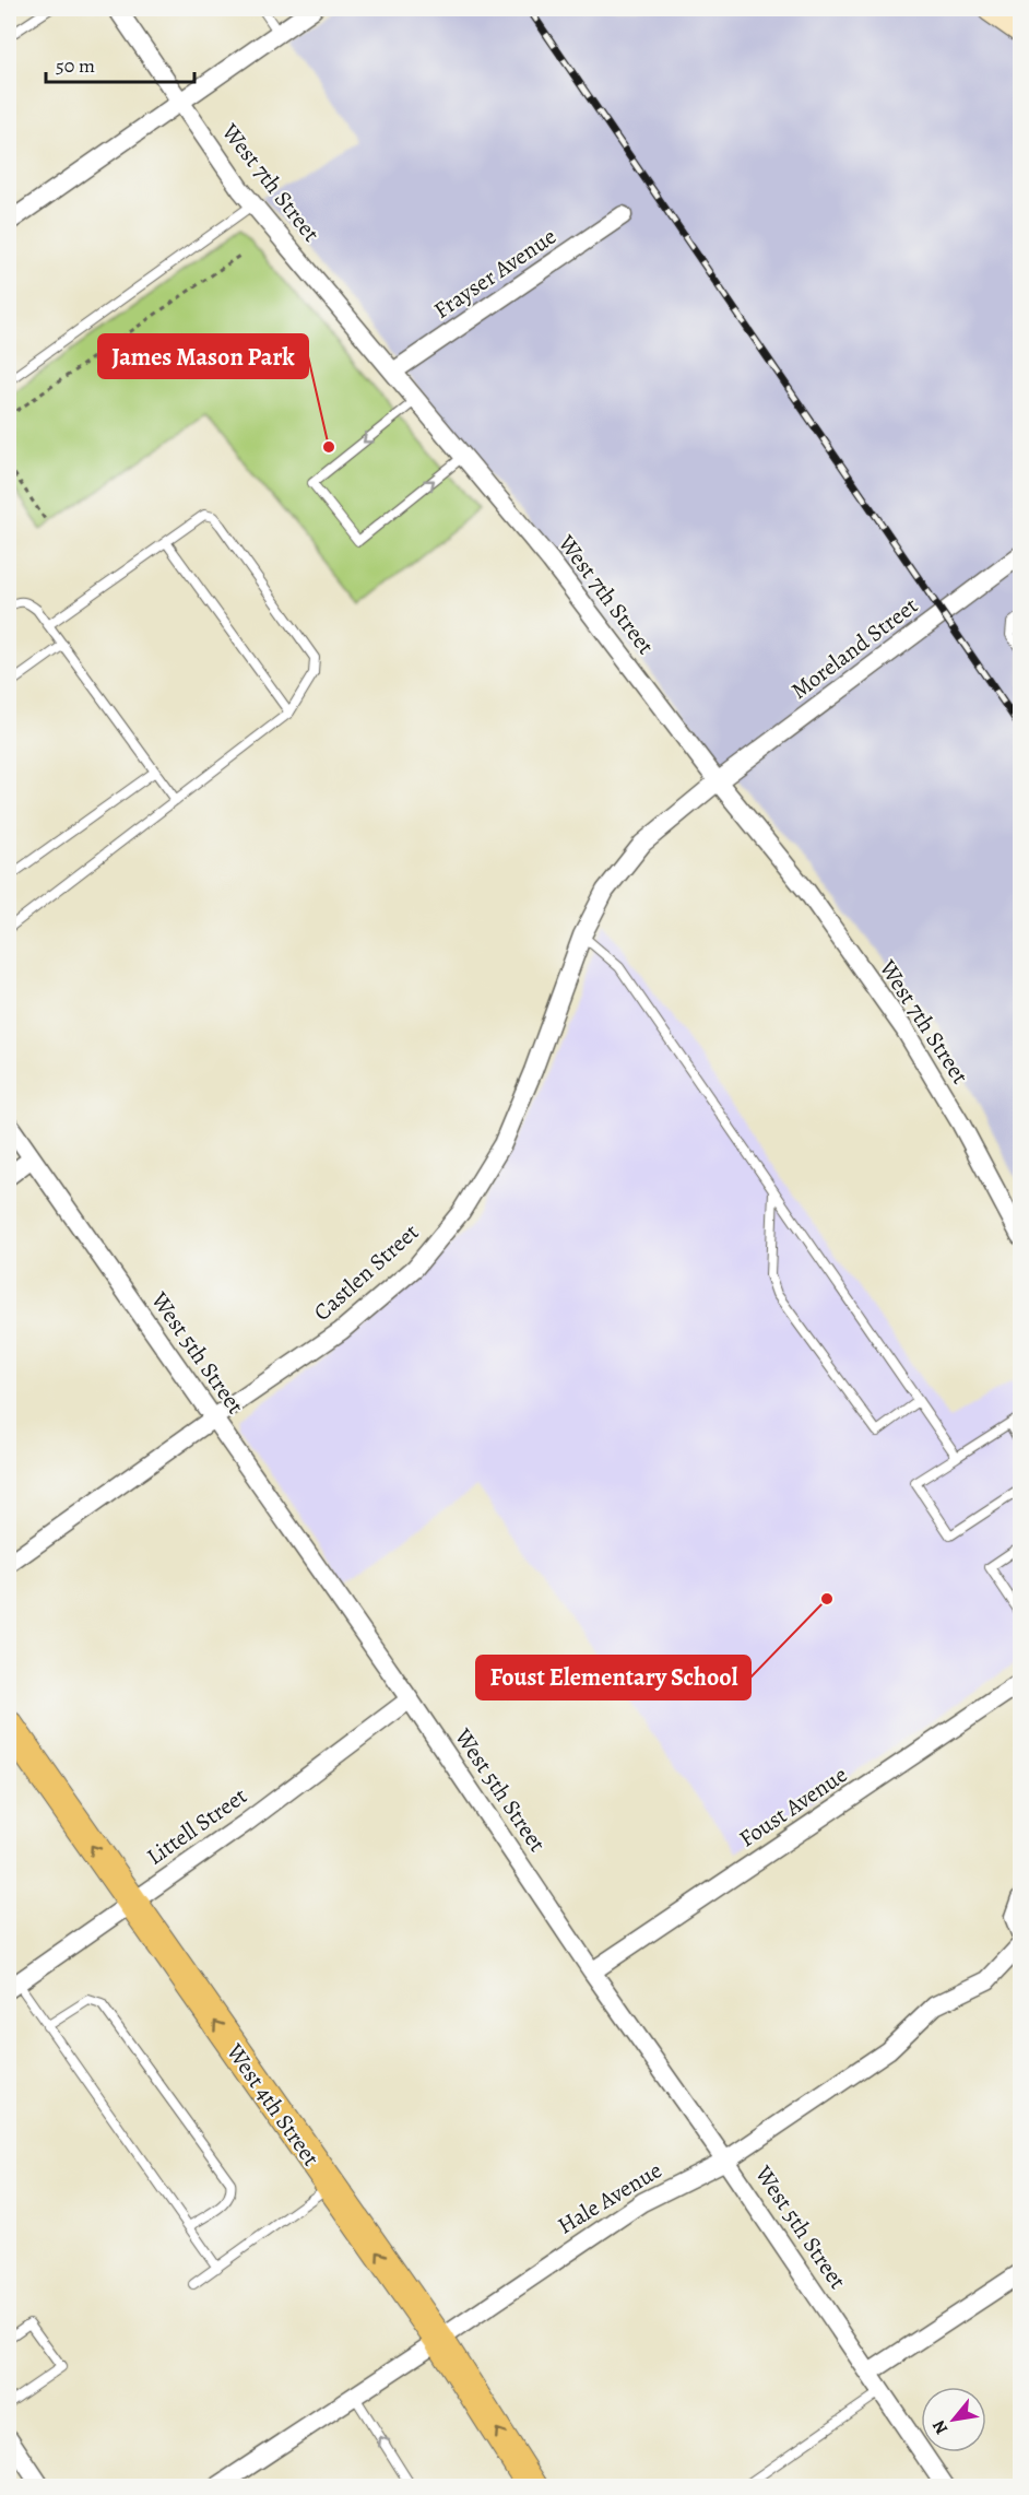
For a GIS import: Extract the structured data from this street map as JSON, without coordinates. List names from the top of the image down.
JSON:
{
  "streets": {
    "main road": ["West 4th Street"],
    "street": [
      "West 7th Street",
      "Frayser Avenue",
      "Moreland Street",
      "Castlen Street",
      "West 5th Street",
      "Foust Avenue",
      "Littell Street",
      "Hale Avenue"
    ]
  },
  "crossings": [
    ["West 7th Street", "Frayser Avenue"],
    ["West 7th Street", "Moreland Street"],
    ["West 7th Street", "Castlen Street"],
    ["Moreland Street", "Castlen Street"],
    ["Castlen Street", "West 5th Street"],
    ["West 5th Street", "Foust Avenue"],
    ["West 5th Street", "Littell Street"],
    ["West 5th Street", "Hale Avenue"],
    ["Littell Street", "West 4th Street"],
    ["West 4th Street", "Hale Avenue"]
  ],
  "one_way": ["West 4th Street"],
  "places": ["James Mason Park", "Foust Elementary School"],
  "scale_bar": "50 m",
  "north": "bottom left"
}
